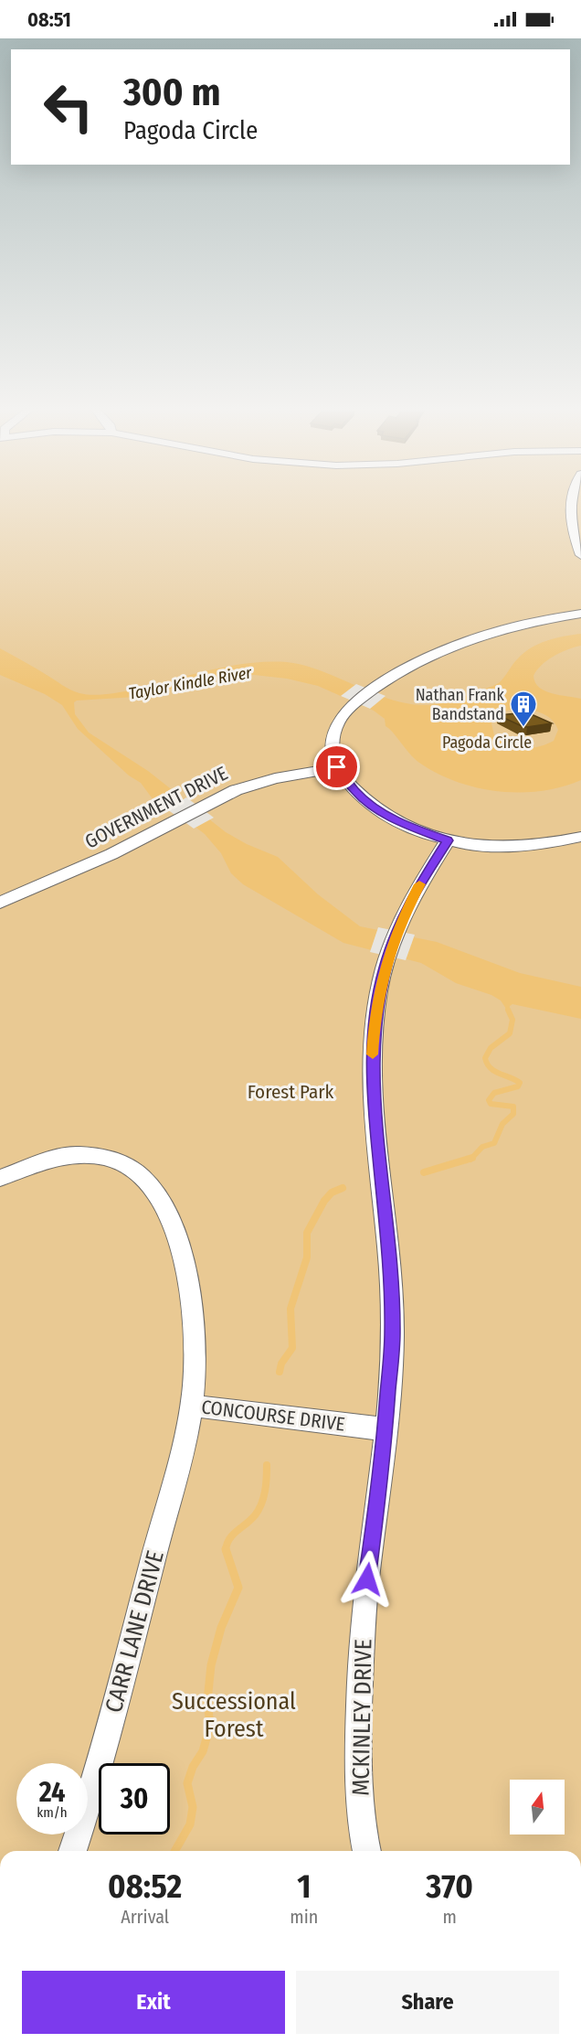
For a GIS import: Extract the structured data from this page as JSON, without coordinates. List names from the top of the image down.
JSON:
{
  "streets": {
    "street": [
      "GOVERNMENT DRIVE",
      "CONCOURSE DRIVE",
      "CARR LANE DRIVE",
      "MCKINLEY DRIVE"
    ]
  },
  "crossings": [
    ["CONCOURSE DRIVE", "CARR LANE DRIVE"],
    ["CONCOURSE DRIVE", "MCKINLEY DRIVE"]
  ],
  "water": ["Taylor Kindle River"],
  "parks": ["Pagoda Circle", "Forest Park", "Successional Forest"],
  "places": {
    "building": ["Nathan Frank Bandstand"]
  },
  "north": "top",
  "page": {
    "status": "08:51",
    "turn": ["300 m", "Pagoda Circle"],
    "speed": "24 km/h",
    "limit": "30",
    "eta": [
      "08:52",
      "Arrival",
      "1",
      "min",
      "370",
      "m"
    ],
    "buttons": ["Exit", "Share"]
  }
}
